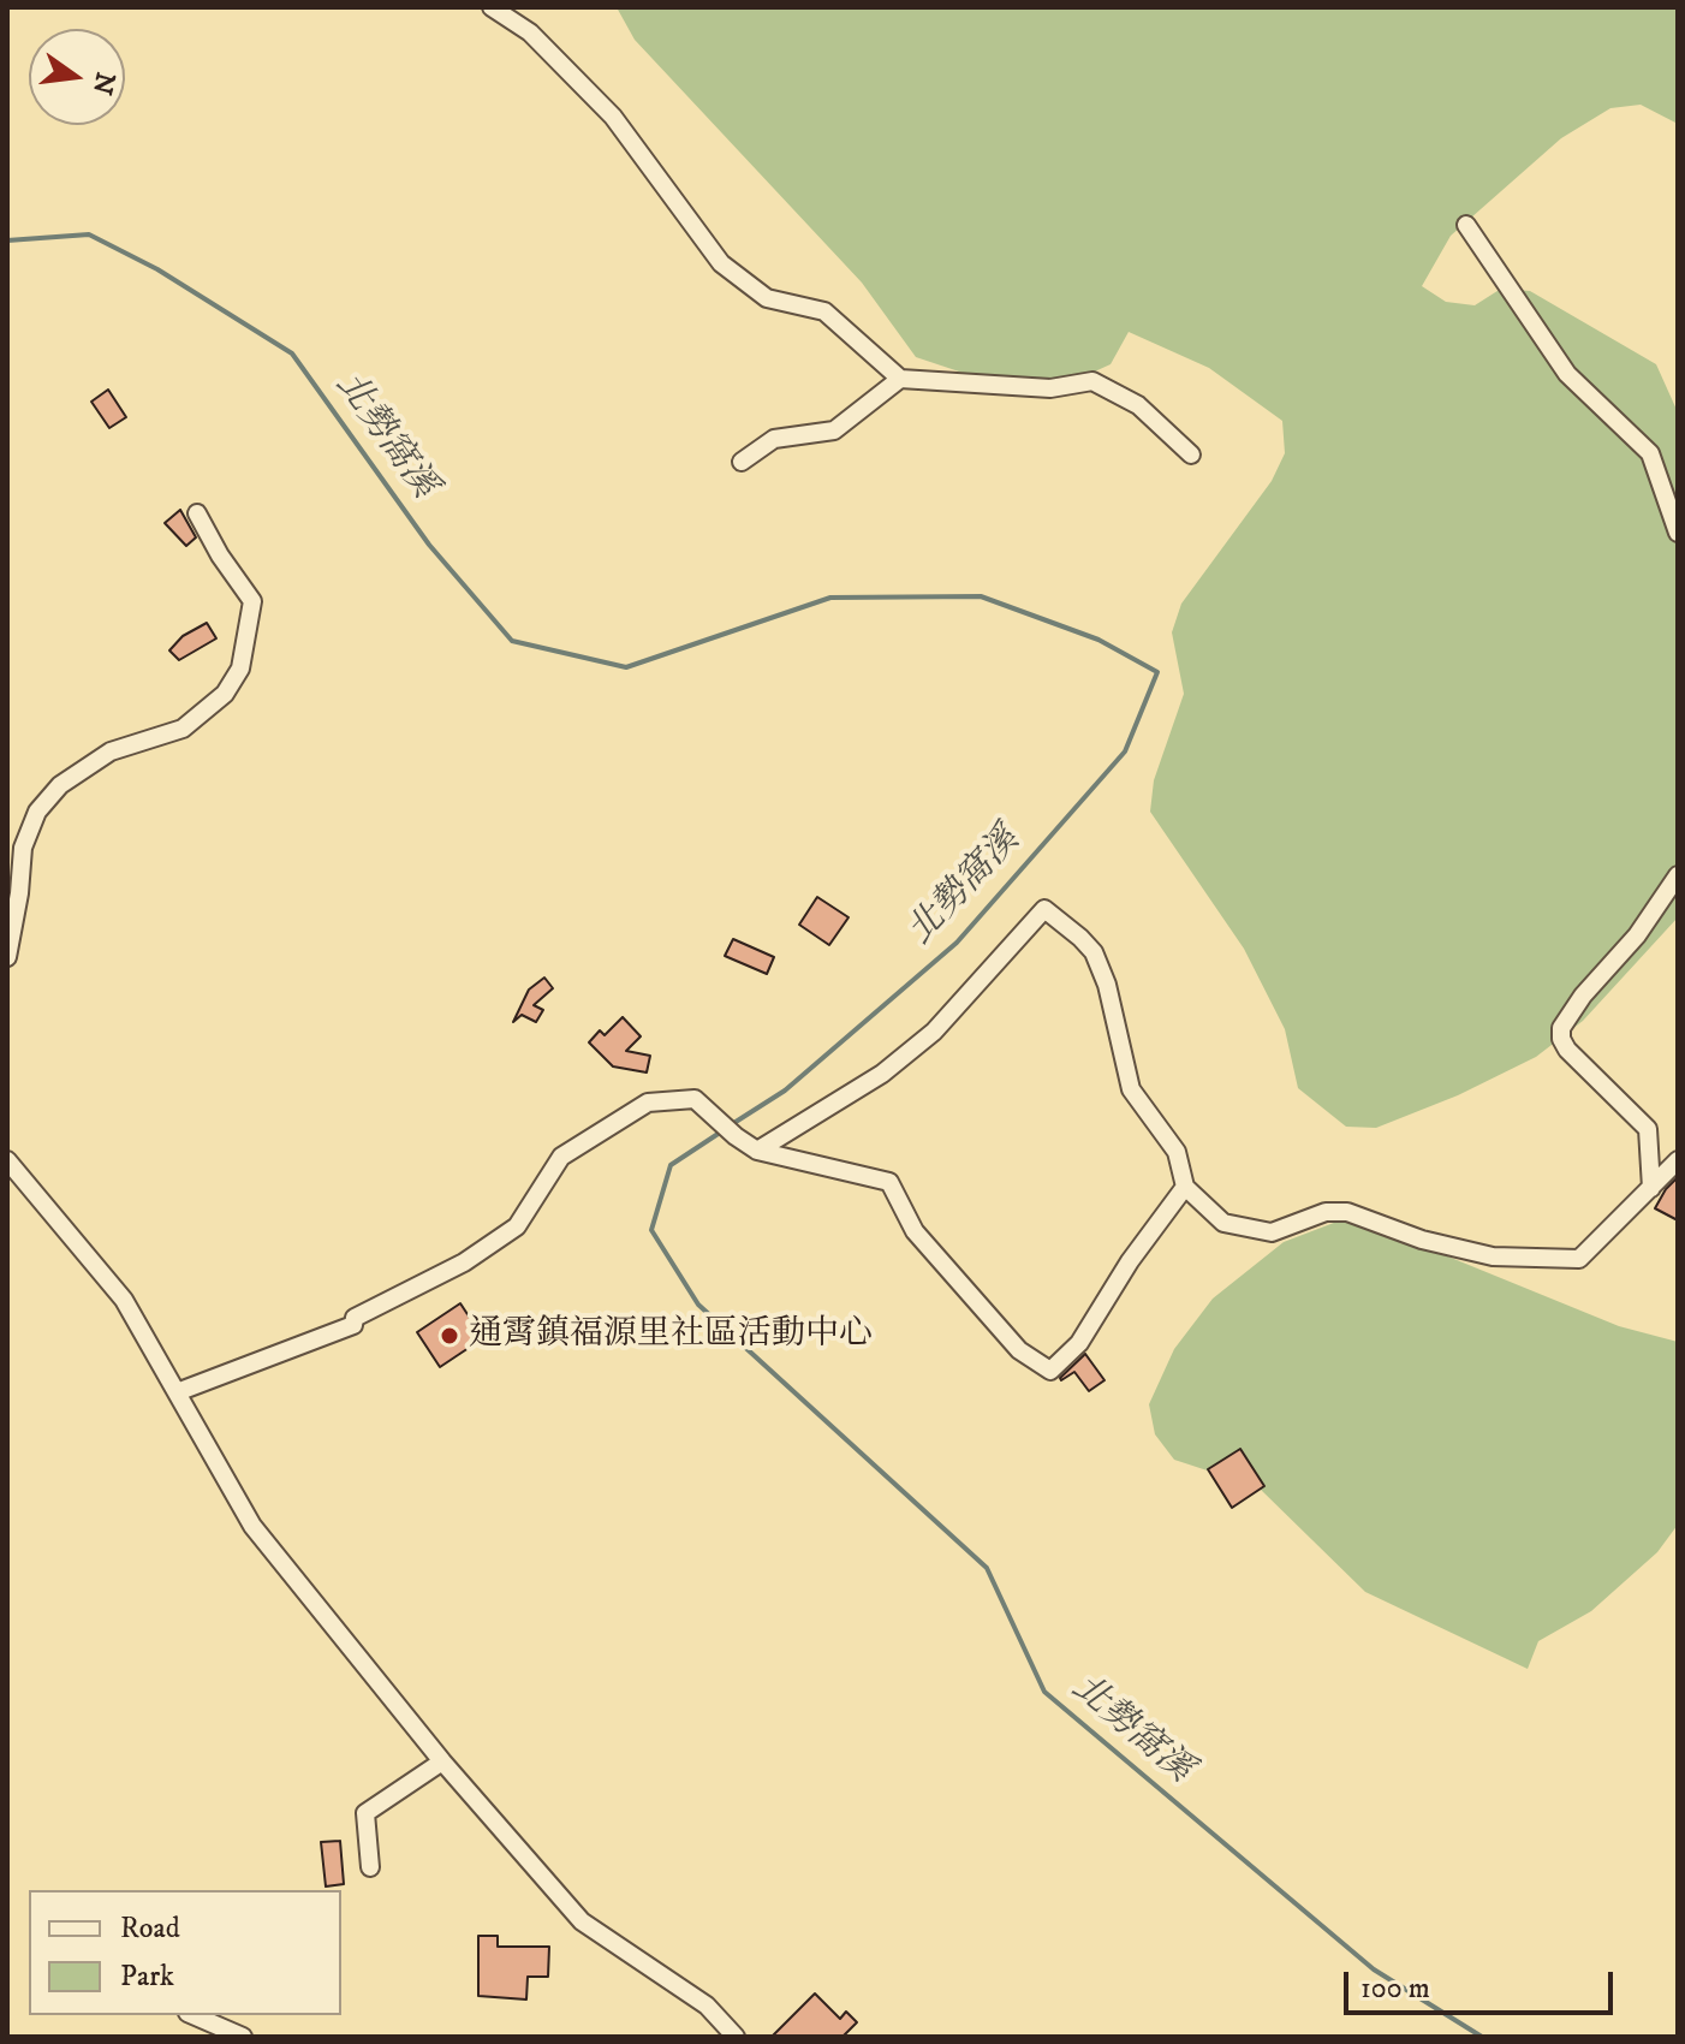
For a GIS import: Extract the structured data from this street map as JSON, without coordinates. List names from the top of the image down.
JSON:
{
  "water": ["北勢窩溪"],
  "places": ["通霄鎮福源里社區活動中心"],
  "legend": ["Road", "Park"],
  "scale_bar": "100 m",
  "north": "right"
}
